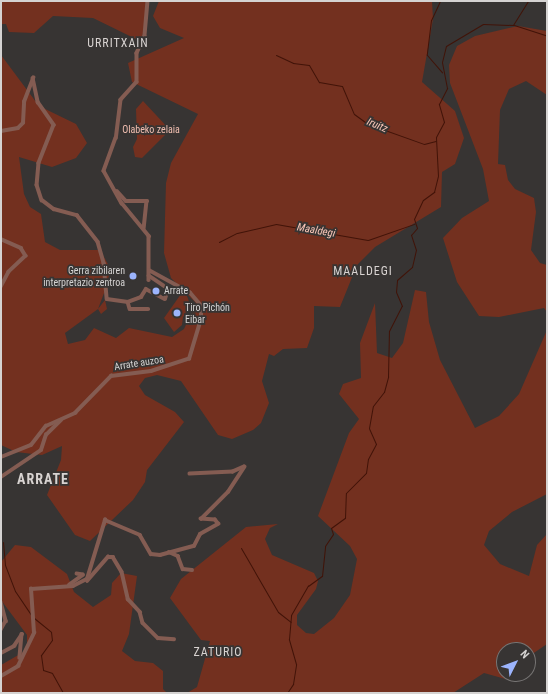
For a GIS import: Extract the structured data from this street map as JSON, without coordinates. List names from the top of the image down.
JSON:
{
  "streets": {
    "street": ["Arrate auzoa"]
  },
  "districts": [
    "URRITXAIN",
    "MAALDEGI",
    "ARRATE",
    "ZATURIO"
  ],
  "water": ["Iruitz", "Maaldegi"],
  "parks": ["Olabeko zelaia"],
  "places": ["Gerra zibilaren interpretazio zentroa", "Arrate", "Tiro Pichón Eibar"],
  "north": "top right"
}
